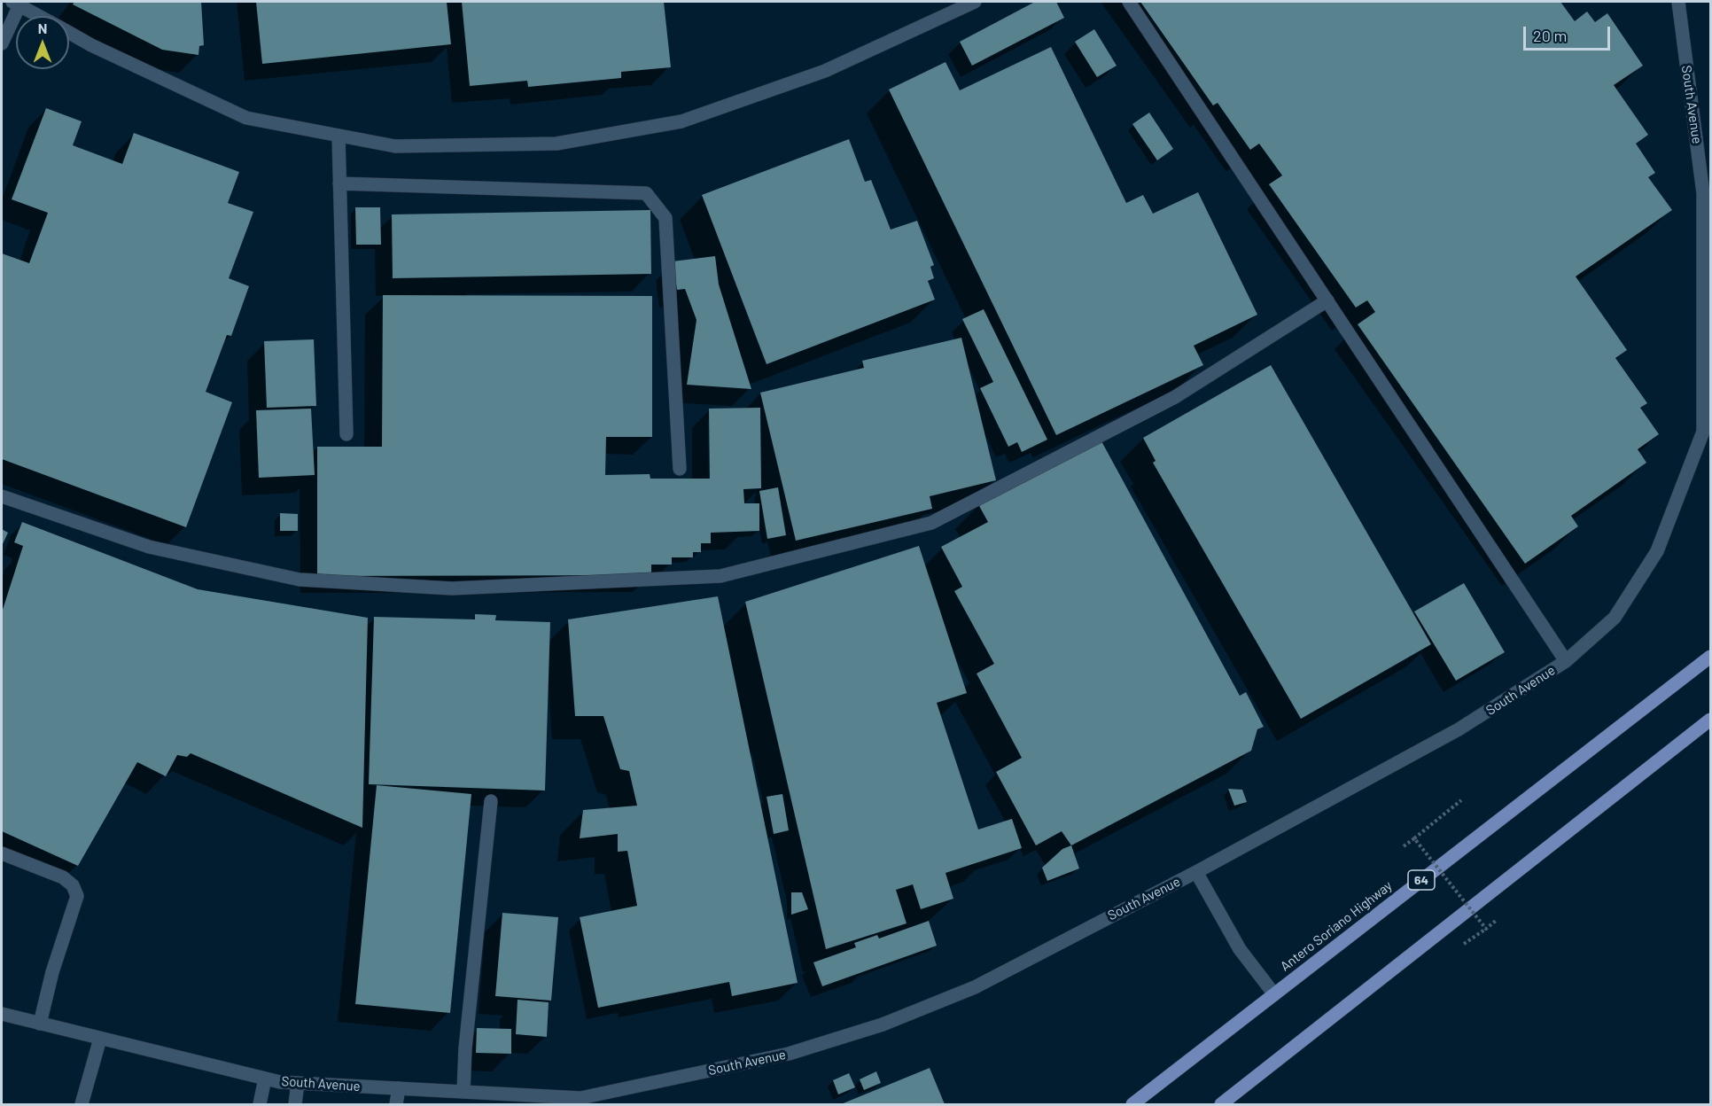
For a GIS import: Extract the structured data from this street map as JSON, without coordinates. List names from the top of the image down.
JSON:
{
  "streets": {
    "main road": ["64", "Antero Soriano Highway"],
    "street": ["South Avenue"]
  },
  "scale_bar": "20 m",
  "north": "top"
}
